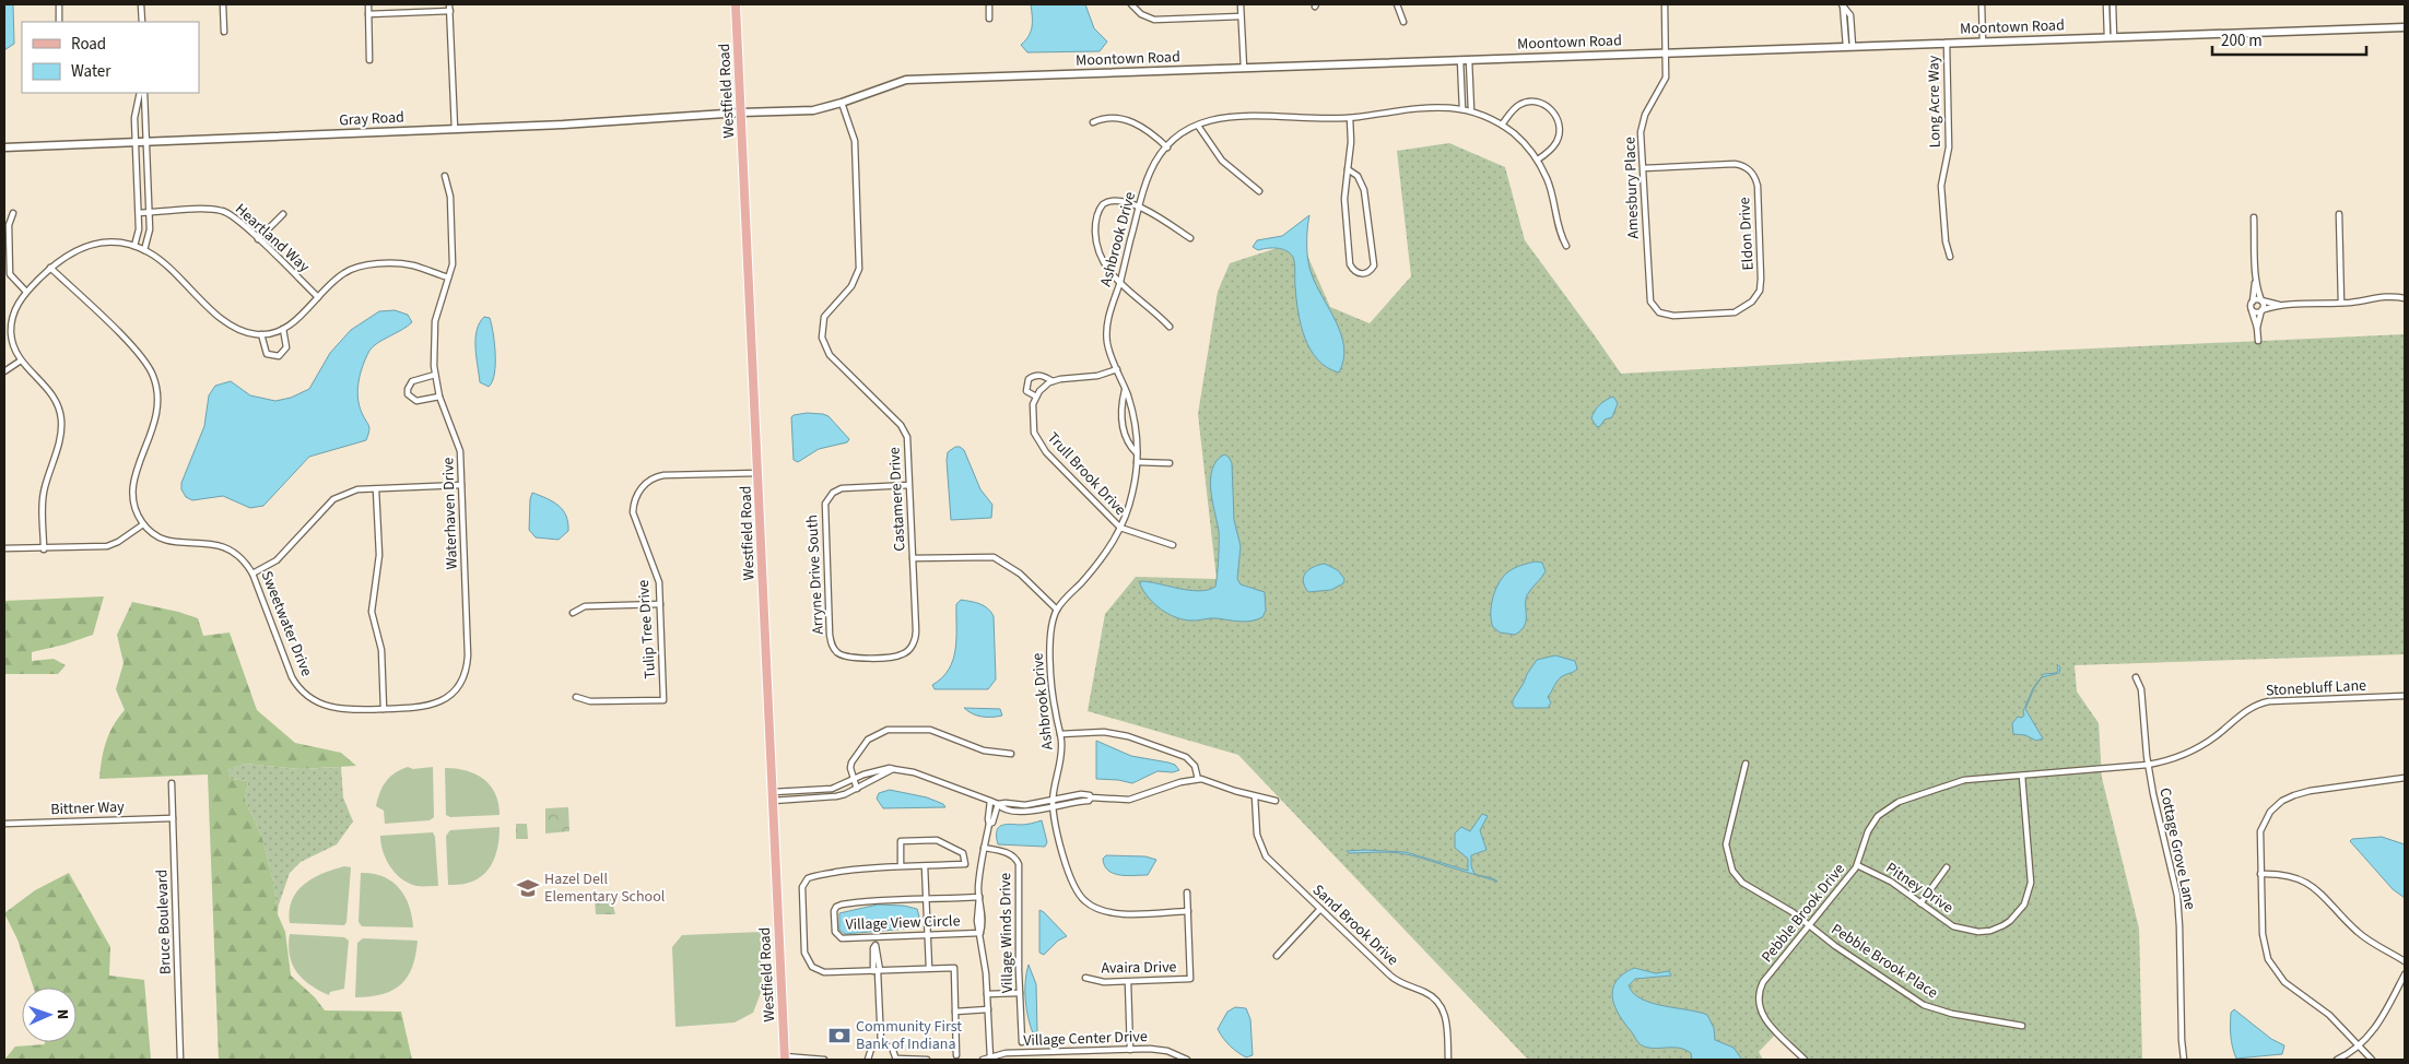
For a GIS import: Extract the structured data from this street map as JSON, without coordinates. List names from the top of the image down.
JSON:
{
  "streets": {
    "main road": ["Westfield Road"],
    "street": [
      "Moontown Road",
      "Long Acre Way",
      "Gray Road",
      "Amesbury Place",
      "Eldon Drive",
      "Heartland Way",
      "Ashbrook Drive",
      "Trull Brook Drive",
      "Castamere Drive",
      "Waterhaven Drive",
      "Arryne Drive South",
      "Sweetwater Drive",
      "Tulip Tree Drive",
      "Stonebluff Lane",
      "Bittner Way",
      "Cottage Grove Lane",
      "Pitney Drive",
      "Pebble Brook Drive",
      "Bruce Boulevard",
      "Village View Circle",
      "Sand Brook Drive",
      "Village Winds Drive",
      "Pebble Brook Place",
      "Avaira Drive",
      "Village Center Drive"
    ]
  },
  "crossings": [
    ["Moontown Road", "Westfield Road"],
    ["Moontown Road", "Long Acre Way"],
    ["Moontown Road", "Gray Road"],
    ["Moontown Road", "Amesbury Place"],
    ["Moontown Road", "Castamere Drive"],
    ["Westfield Road", "Gray Road"],
    ["Westfield Road", "Tulip Tree Drive"],
    ["Amesbury Place", "Eldon Drive"],
    ["Ashbrook Drive", "Trull Brook Drive"],
    ["Ashbrook Drive", "Avaira Drive"],
    ["Castamere Drive", "Arryne Drive South"],
    ["Waterhaven Drive", "Sweetwater Drive"],
    ["Stonebluff Lane", "Cottage Grove Lane"],
    ["Stonebluff Lane", "Pebble Brook Drive"],
    ["Bittner Way", "Bruce Boulevard"],
    ["Cottage Grove Lane", "Pebble Brook Drive"],
    ["Pitney Drive", "Pebble Brook Drive"],
    ["Pebble Brook Drive", "Pebble Brook Place"]
  ],
  "places": {
    "school or university": ["Hazel Dell Elementary School"],
    "bank": ["Community First Bank of Indiana"]
  },
  "legend": ["Road", "Water"],
  "scale_bar": "200 m",
  "north": "right"
}
